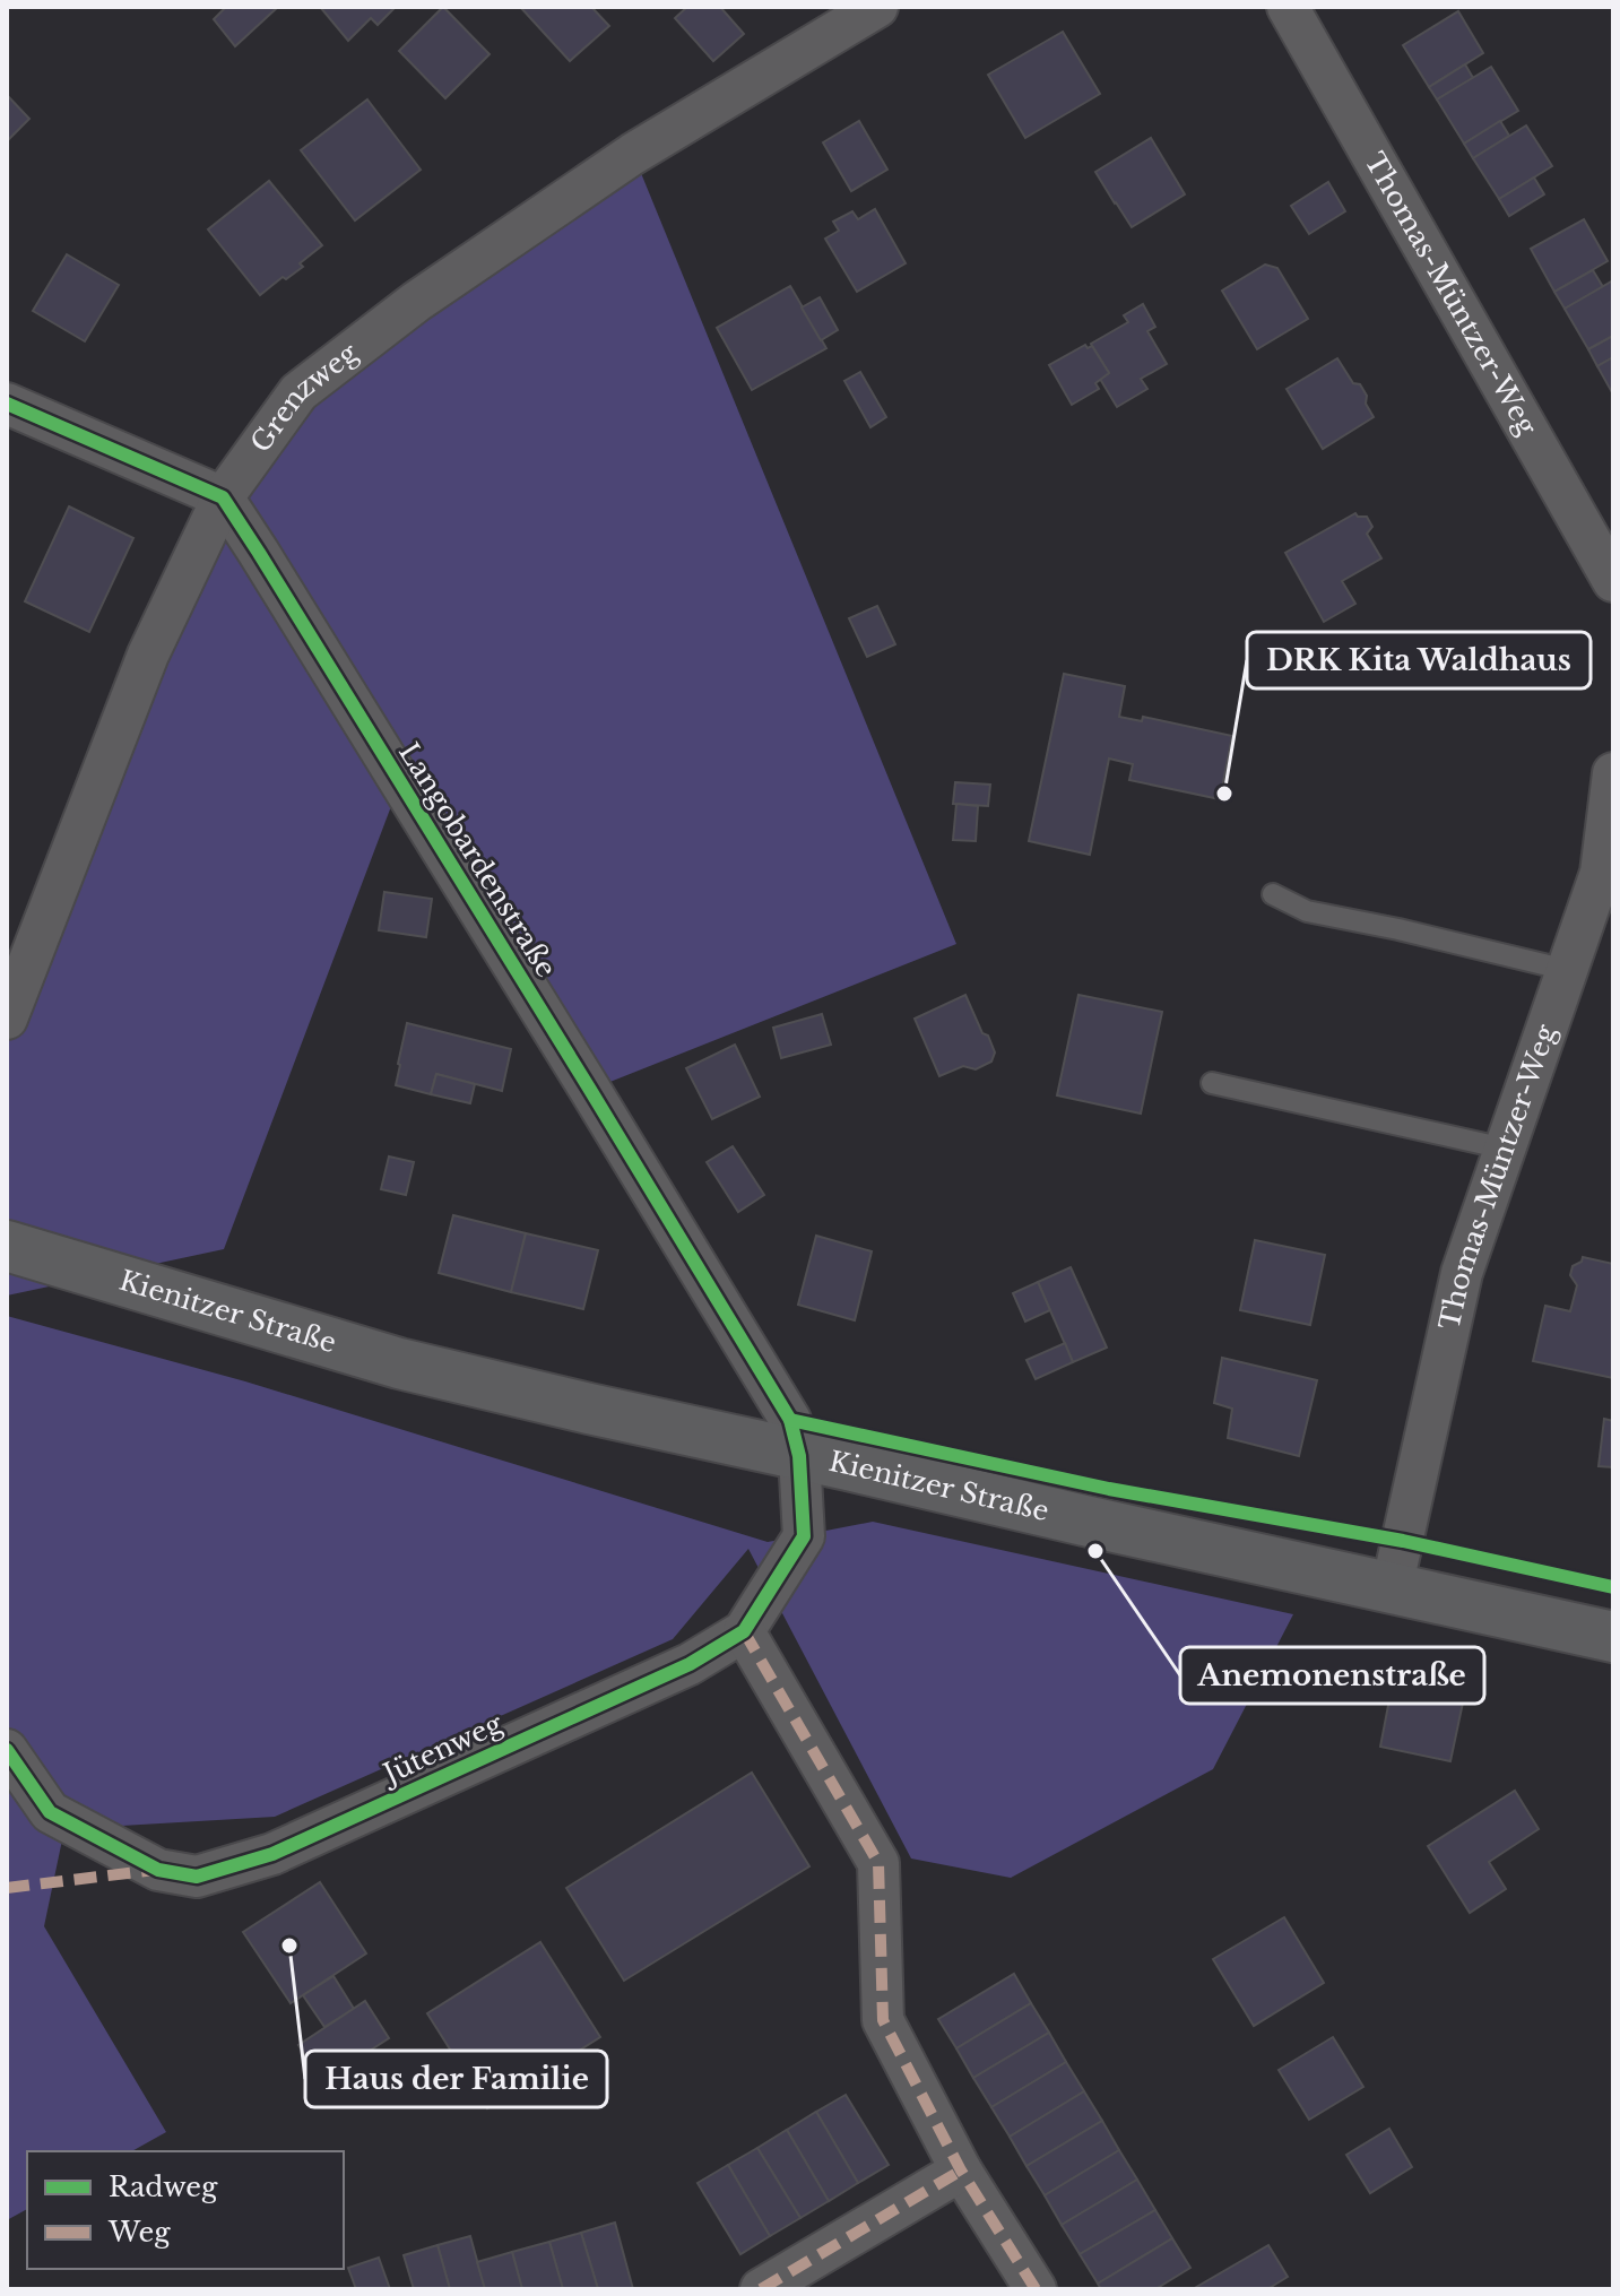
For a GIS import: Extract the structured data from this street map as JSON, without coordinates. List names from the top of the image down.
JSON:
{
  "streets": {
    "street": [
      "Thomas-Müntzer-Weg",
      "Grenzweg",
      "Langobardenstraße",
      "Kienitzer Straße",
      "Jütenweg"
    ]
  },
  "crossings": [
    ["Thomas-Müntzer-Weg", "Kienitzer Straße"],
    ["Grenzweg", "Langobardenstraße"],
    ["Langobardenstraße", "Kienitzer Straße"],
    ["Langobardenstraße", "Jütenweg"],
    ["Kienitzer Straße", "Jütenweg"]
  ],
  "places": ["DRK Kita Waldhaus", "Anemonenstraße", "Haus der Familie"],
  "legend": ["Radweg", "Weg"]
}
